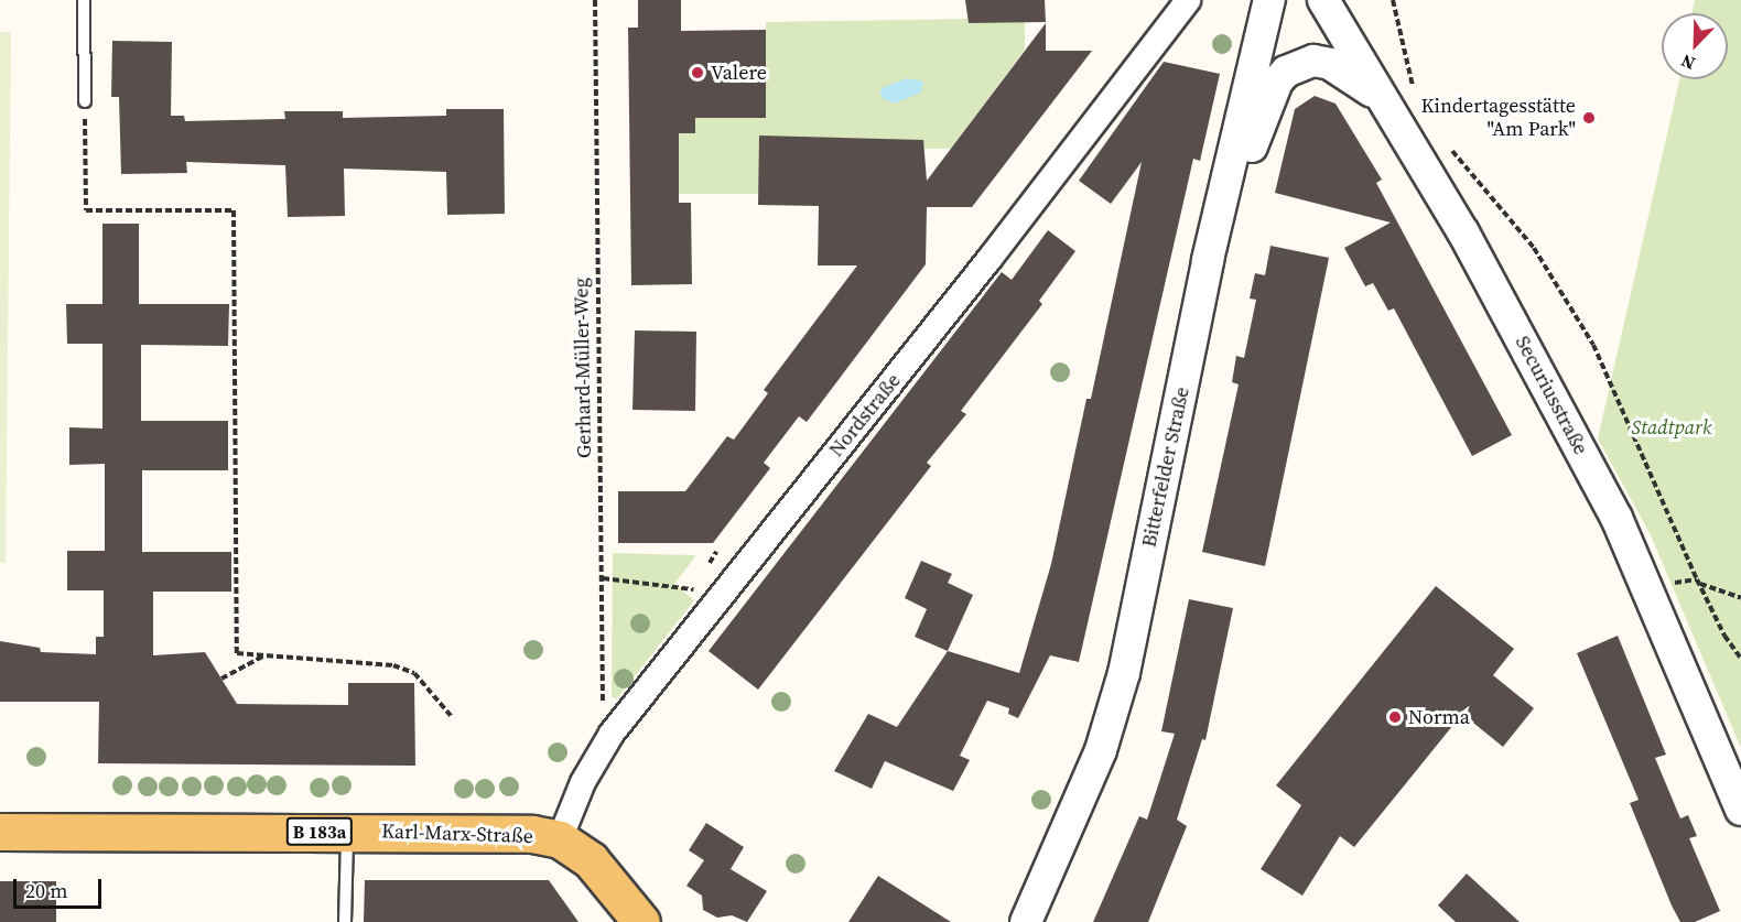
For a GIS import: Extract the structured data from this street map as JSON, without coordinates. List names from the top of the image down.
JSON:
{
  "streets": {
    "main road": ["B 183a", "Karl-Marx-Straße"],
    "street": ["Securiusstraße", "Nordstraße", "Bitterfelder Straße"],
    "path": ["Gerhard-Müller-Weg"]
  },
  "crossings": [
    ["Gerhard-Müller-Weg", "Nordstraße"],
    ["Nordstraße", "Karl-Marx-Straße"]
  ],
  "parks": ["Stadtpark"],
  "places": ["Valere", "Kindertagesstätte \"Am Park\"", "Norma"],
  "scale_bar": "20 m",
  "north": "bottom left"
}
